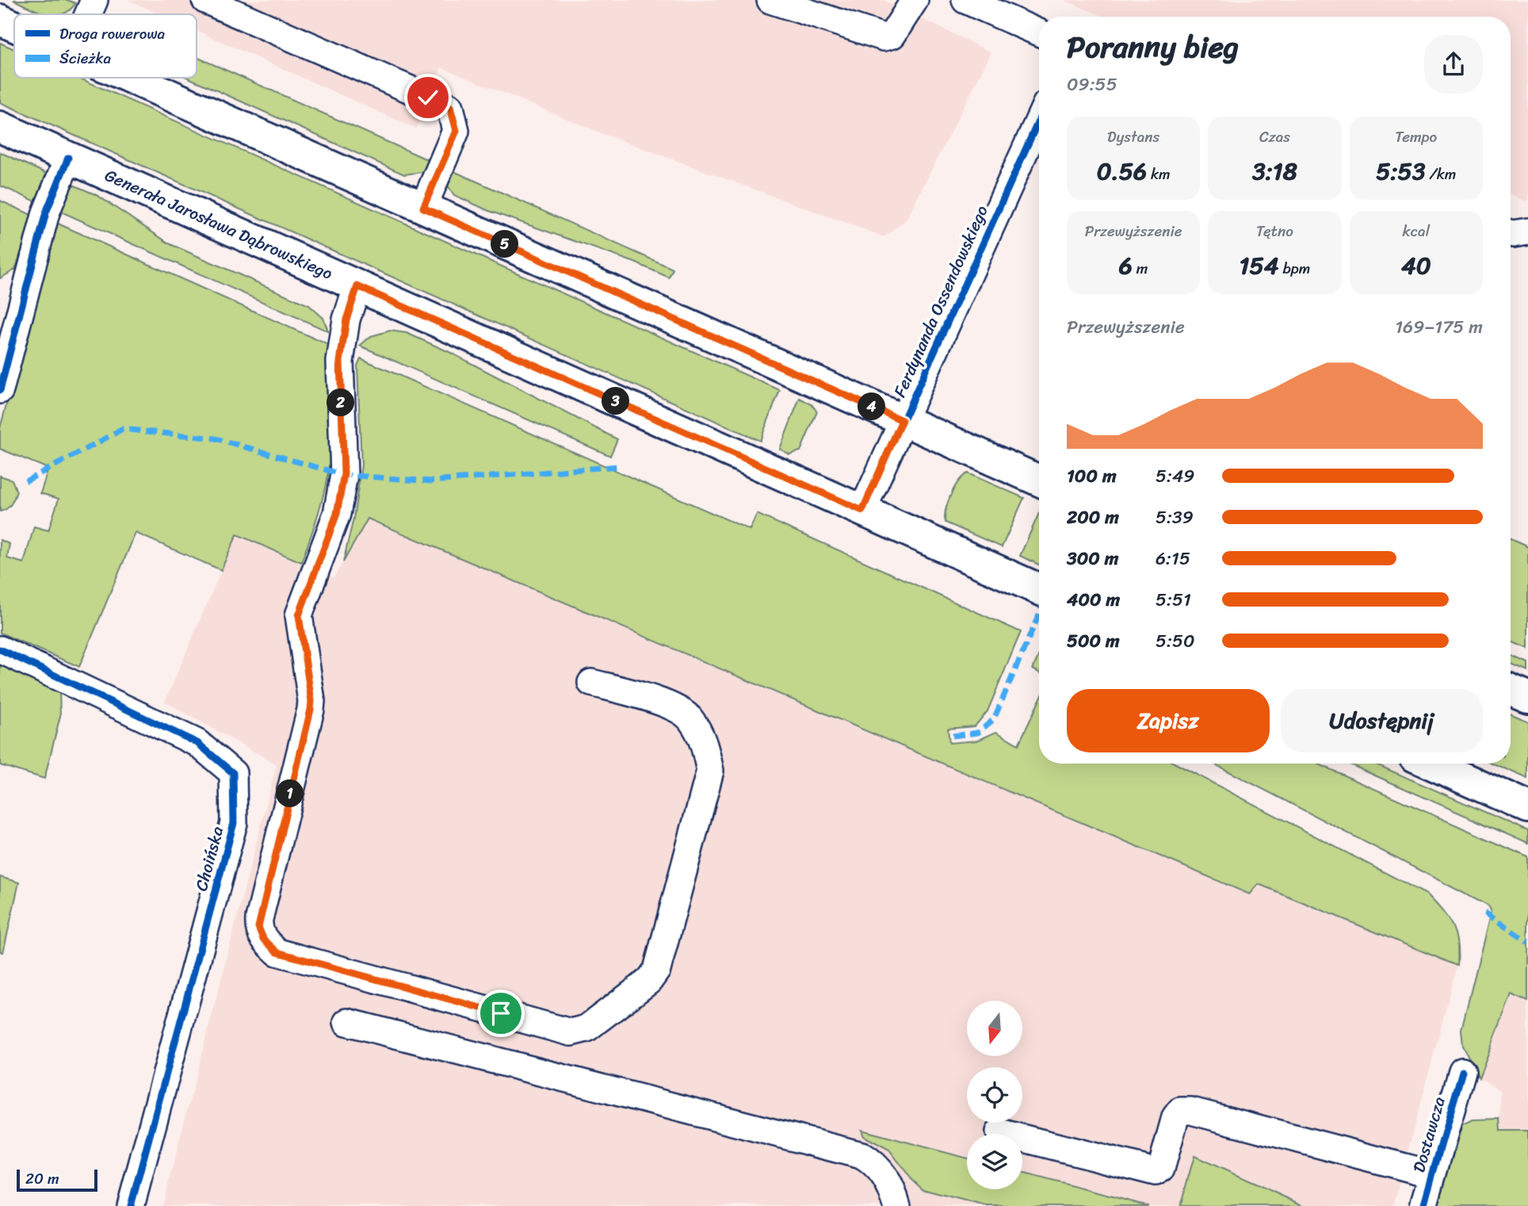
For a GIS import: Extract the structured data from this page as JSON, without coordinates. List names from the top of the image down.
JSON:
{
  "streets": {
    "main road": ["Generała Jarosława Dąbrowskiego"],
    "street": ["Ferdynanda Ossendowskiego", "Choińska", "Dostawcza"]
  },
  "crossings": [
    ["Generała Jarosława Dąbrowskiego", "Ferdynanda Ossendowskiego"]
  ],
  "legend": ["Droga rowerowa", "Ścieżka"],
  "scale_bar": "20 m",
  "north": "bottom",
  "page": {
    "heading": ["Poranny bieg", "09:55"],
    "stats": [
      ["Dystans", "0.56 km"],
      ["Czas", "3:18"],
      ["Tempo", "5:53 /km"],
      ["Przewyższenie", "6 m"],
      ["Tętno", "154 bpm"],
      ["kcal", "40"]
    ],
    "pins": [
      "5",
      "3",
      "2",
      "4",
      "1"
    ],
    "chart": ["Przewyższenie", "169–175 m"],
    "list": [
      {
        "name": "100 m",
        "note": "5:49"
      },
      {
        "name": "200 m",
        "note": "5:39"
      },
      {
        "name": "300 m",
        "note": "6:15"
      },
      {
        "name": "400 m",
        "note": "5:51"
      },
      {
        "name": "500 m",
        "note": "5:50"
      }
    ],
    "buttons": ["Zapisz", "Udostępnij"],
    "scale": "20 m"
  }
}
